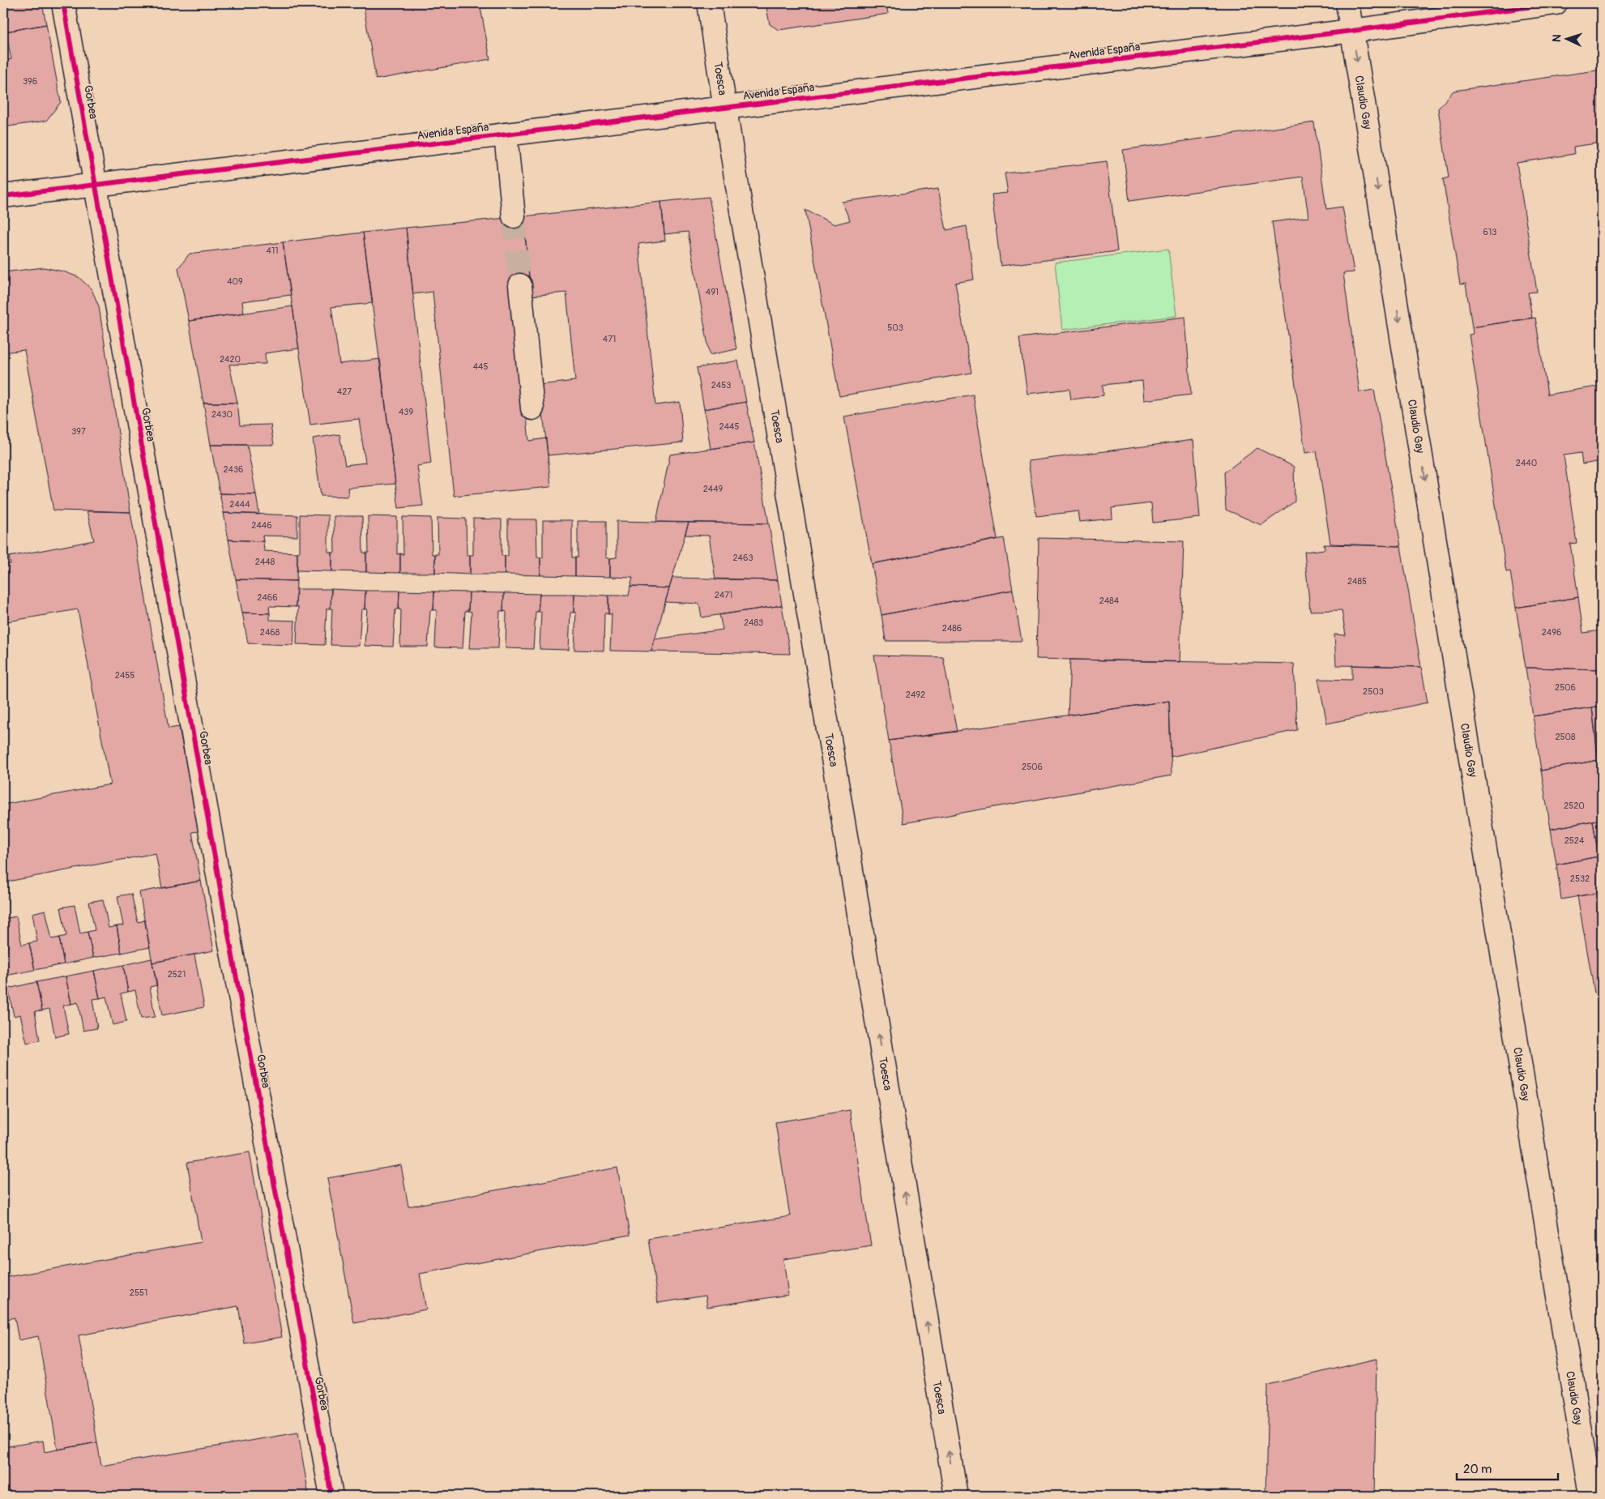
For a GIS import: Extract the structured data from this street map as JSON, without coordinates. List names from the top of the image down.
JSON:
{
  "streets": {
    "street": [
      "Avenida España",
      "Toesca",
      "Gorbea",
      "Claudio Gay"
    ]
  },
  "crossings": [
    ["Avenida España", "Toesca"],
    ["Avenida España", "Gorbea"],
    ["Avenida España", "Claudio Gay"]
  ],
  "one_way": ["Toesca", "Claudio Gay"],
  "house_numbers": [
    "396",
    "613",
    "411",
    "409",
    "491",
    "503",
    "471",
    "2420",
    "445",
    "2453",
    "427",
    "439",
    "2430",
    "2445",
    "397",
    "2440",
    "2436",
    "2449",
    "2444",
    "2446",
    "2463",
    "2448",
    "2485",
    "2471",
    "2466",
    "2484",
    "2483",
    "2486",
    "2468",
    "2496",
    "2455",
    "2506",
    "2503",
    "2492",
    "2508",
    "2506",
    "2520",
    "2524",
    "2532",
    "2521",
    "2551"
  ],
  "scale_bar": "20 m",
  "north": "left"
}
